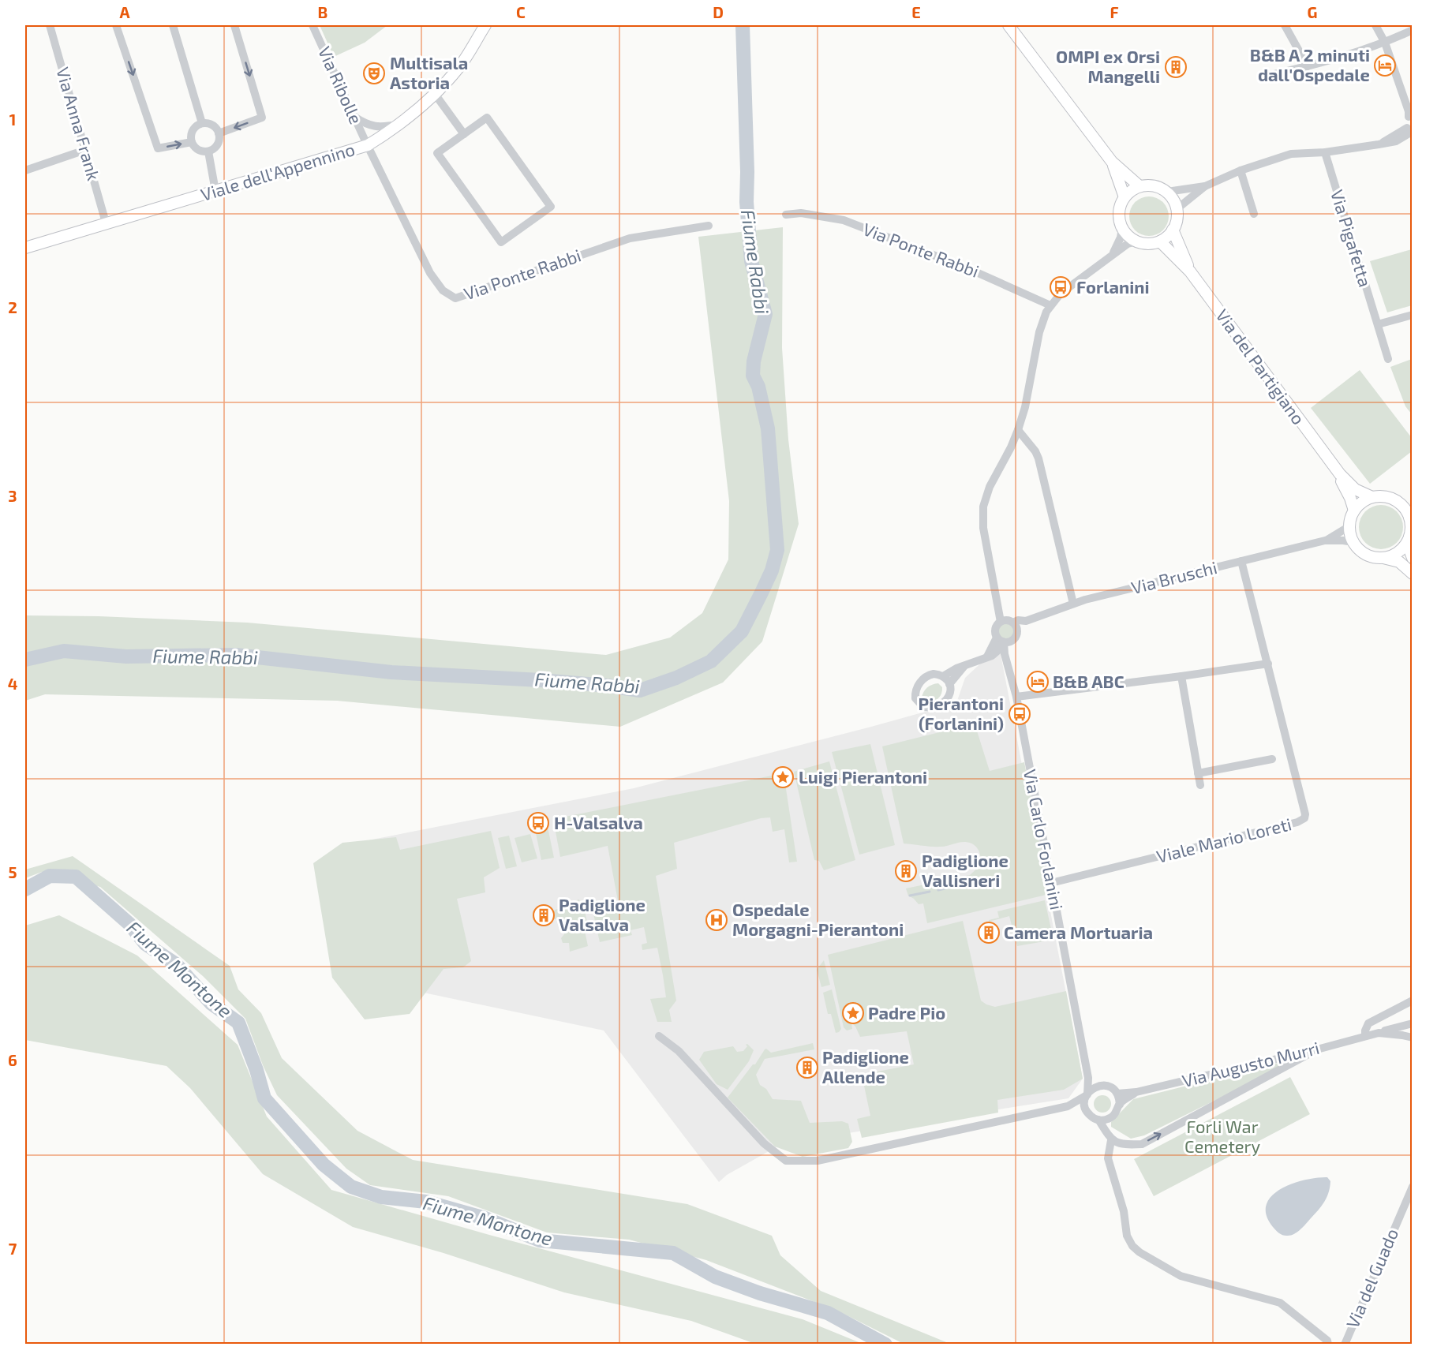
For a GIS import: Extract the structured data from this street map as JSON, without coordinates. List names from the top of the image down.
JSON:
{
  "streets": {
    "main road": ["Viale dell'Appennino", "Via del Partigiano"],
    "street": [
      "Via Ribolle",
      "Via Anna Frank",
      "Via Pigafetta",
      "Via Ponte Rabbi",
      "Via Bruschi",
      "Via Carlo Forlanini",
      "Viale Mario Loreti",
      "Via Augusto Murri",
      "Via del Guado"
    ]
  },
  "crossings": [
    ["Via Ribolle", "Viale dell'Appennino"],
    ["Via Ribolle", "Via Ponte Rabbi"],
    ["Via Anna Frank", "Viale dell'Appennino"],
    ["Viale dell'Appennino", "Via Ponte Rabbi"],
    ["Via del Partigiano", "Via Bruschi"],
    ["Via Bruschi", "Via Carlo Forlanini"],
    ["Via Bruschi", "Viale Mario Loreti"],
    ["Via Carlo Forlanini", "Viale Mario Loreti"],
    ["Via Carlo Forlanini", "Via Augusto Murri"]
  ],
  "water": ["Fiume Rabbi", "Fiume Montone"],
  "parks": ["Forli War Cemetery"],
  "places": {
    "hotel": ["B&B A 2 minuti dall'Ospedale", "B&B ABC"],
    "building": [
      "OMPI ex Orsi Mangelli",
      "Padiglione Vallisneri",
      "Padiglione Valsalva",
      "Camera Mortuaria",
      "Padiglione Allende"
    ],
    "theatre": ["Multisala Astoria"],
    "bus stop": ["Forlanini", "Pierantoni (Forlanini)", "H-Valsalva"],
    "place": ["Luigi Pierantoni", "Padre Pio"],
    "hospital": ["Ospedale Morgagni-Pierantoni"]
  },
  "grid": {
    "columns": [
      "A",
      "B",
      "C",
      "D",
      "E",
      "F",
      "G"
    ],
    "rows": [
      "1",
      "2",
      "3",
      "4",
      "5",
      "6",
      "7"
    ]
  }
}
